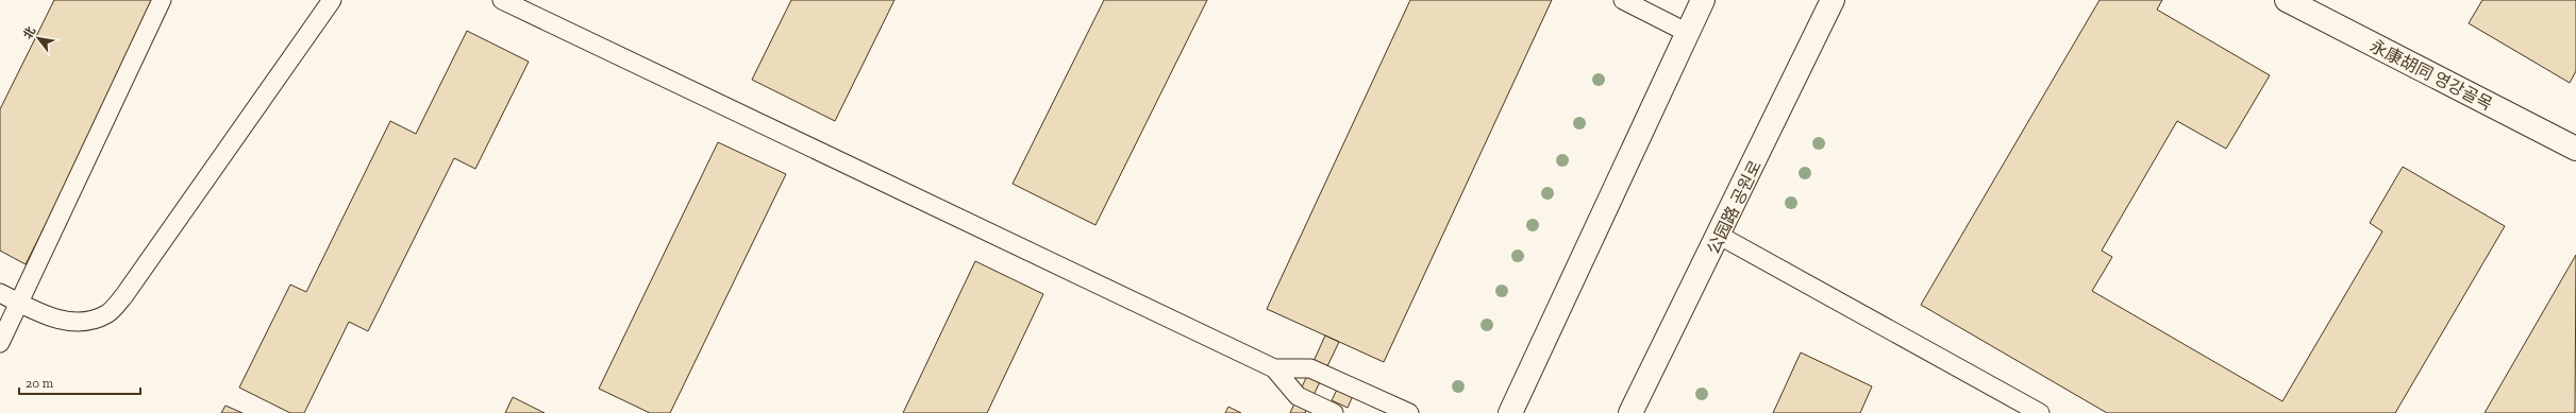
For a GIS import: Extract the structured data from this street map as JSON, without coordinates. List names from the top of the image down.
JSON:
{
  "streets": {
    "main road": ["永康胡同 영강골목", "公园路 공원로"]
  },
  "scale_bar": "20 m",
  "north": "top left"
}
